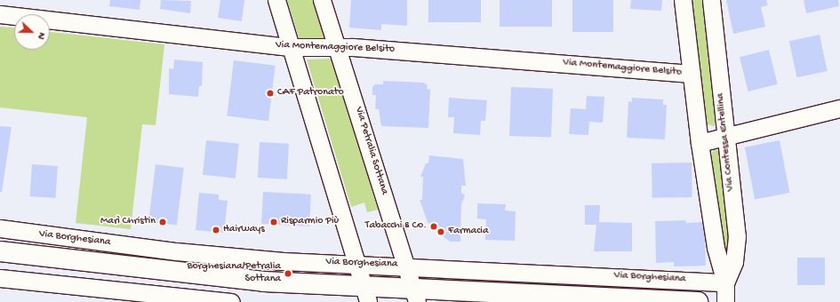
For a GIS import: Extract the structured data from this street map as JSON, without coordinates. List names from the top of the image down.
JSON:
{
  "streets": {
    "street": [
      "Via Montemaggiore Belsito",
      "Via Contessa Entellina",
      "Via Petralia Sottana",
      "Via Borghesiana"
    ]
  },
  "crossings": [
    ["Via Montemaggiore Belsito", "Via Contessa Entellina"],
    ["Via Montemaggiore Belsito", "Via Petralia Sottana"],
    ["Via Contessa Entellina", "Via Borghesiana"],
    ["Via Petralia Sottana", "Via Borghesiana"]
  ],
  "places": [
    "CAF Patronato",
    "Marì Christin",
    "Risparmio Più",
    "Tabacchi & Co.",
    "Hairways",
    "Farmacia",
    "Borghesiana/Petralia Sottana"
  ],
  "north": "right"
}
